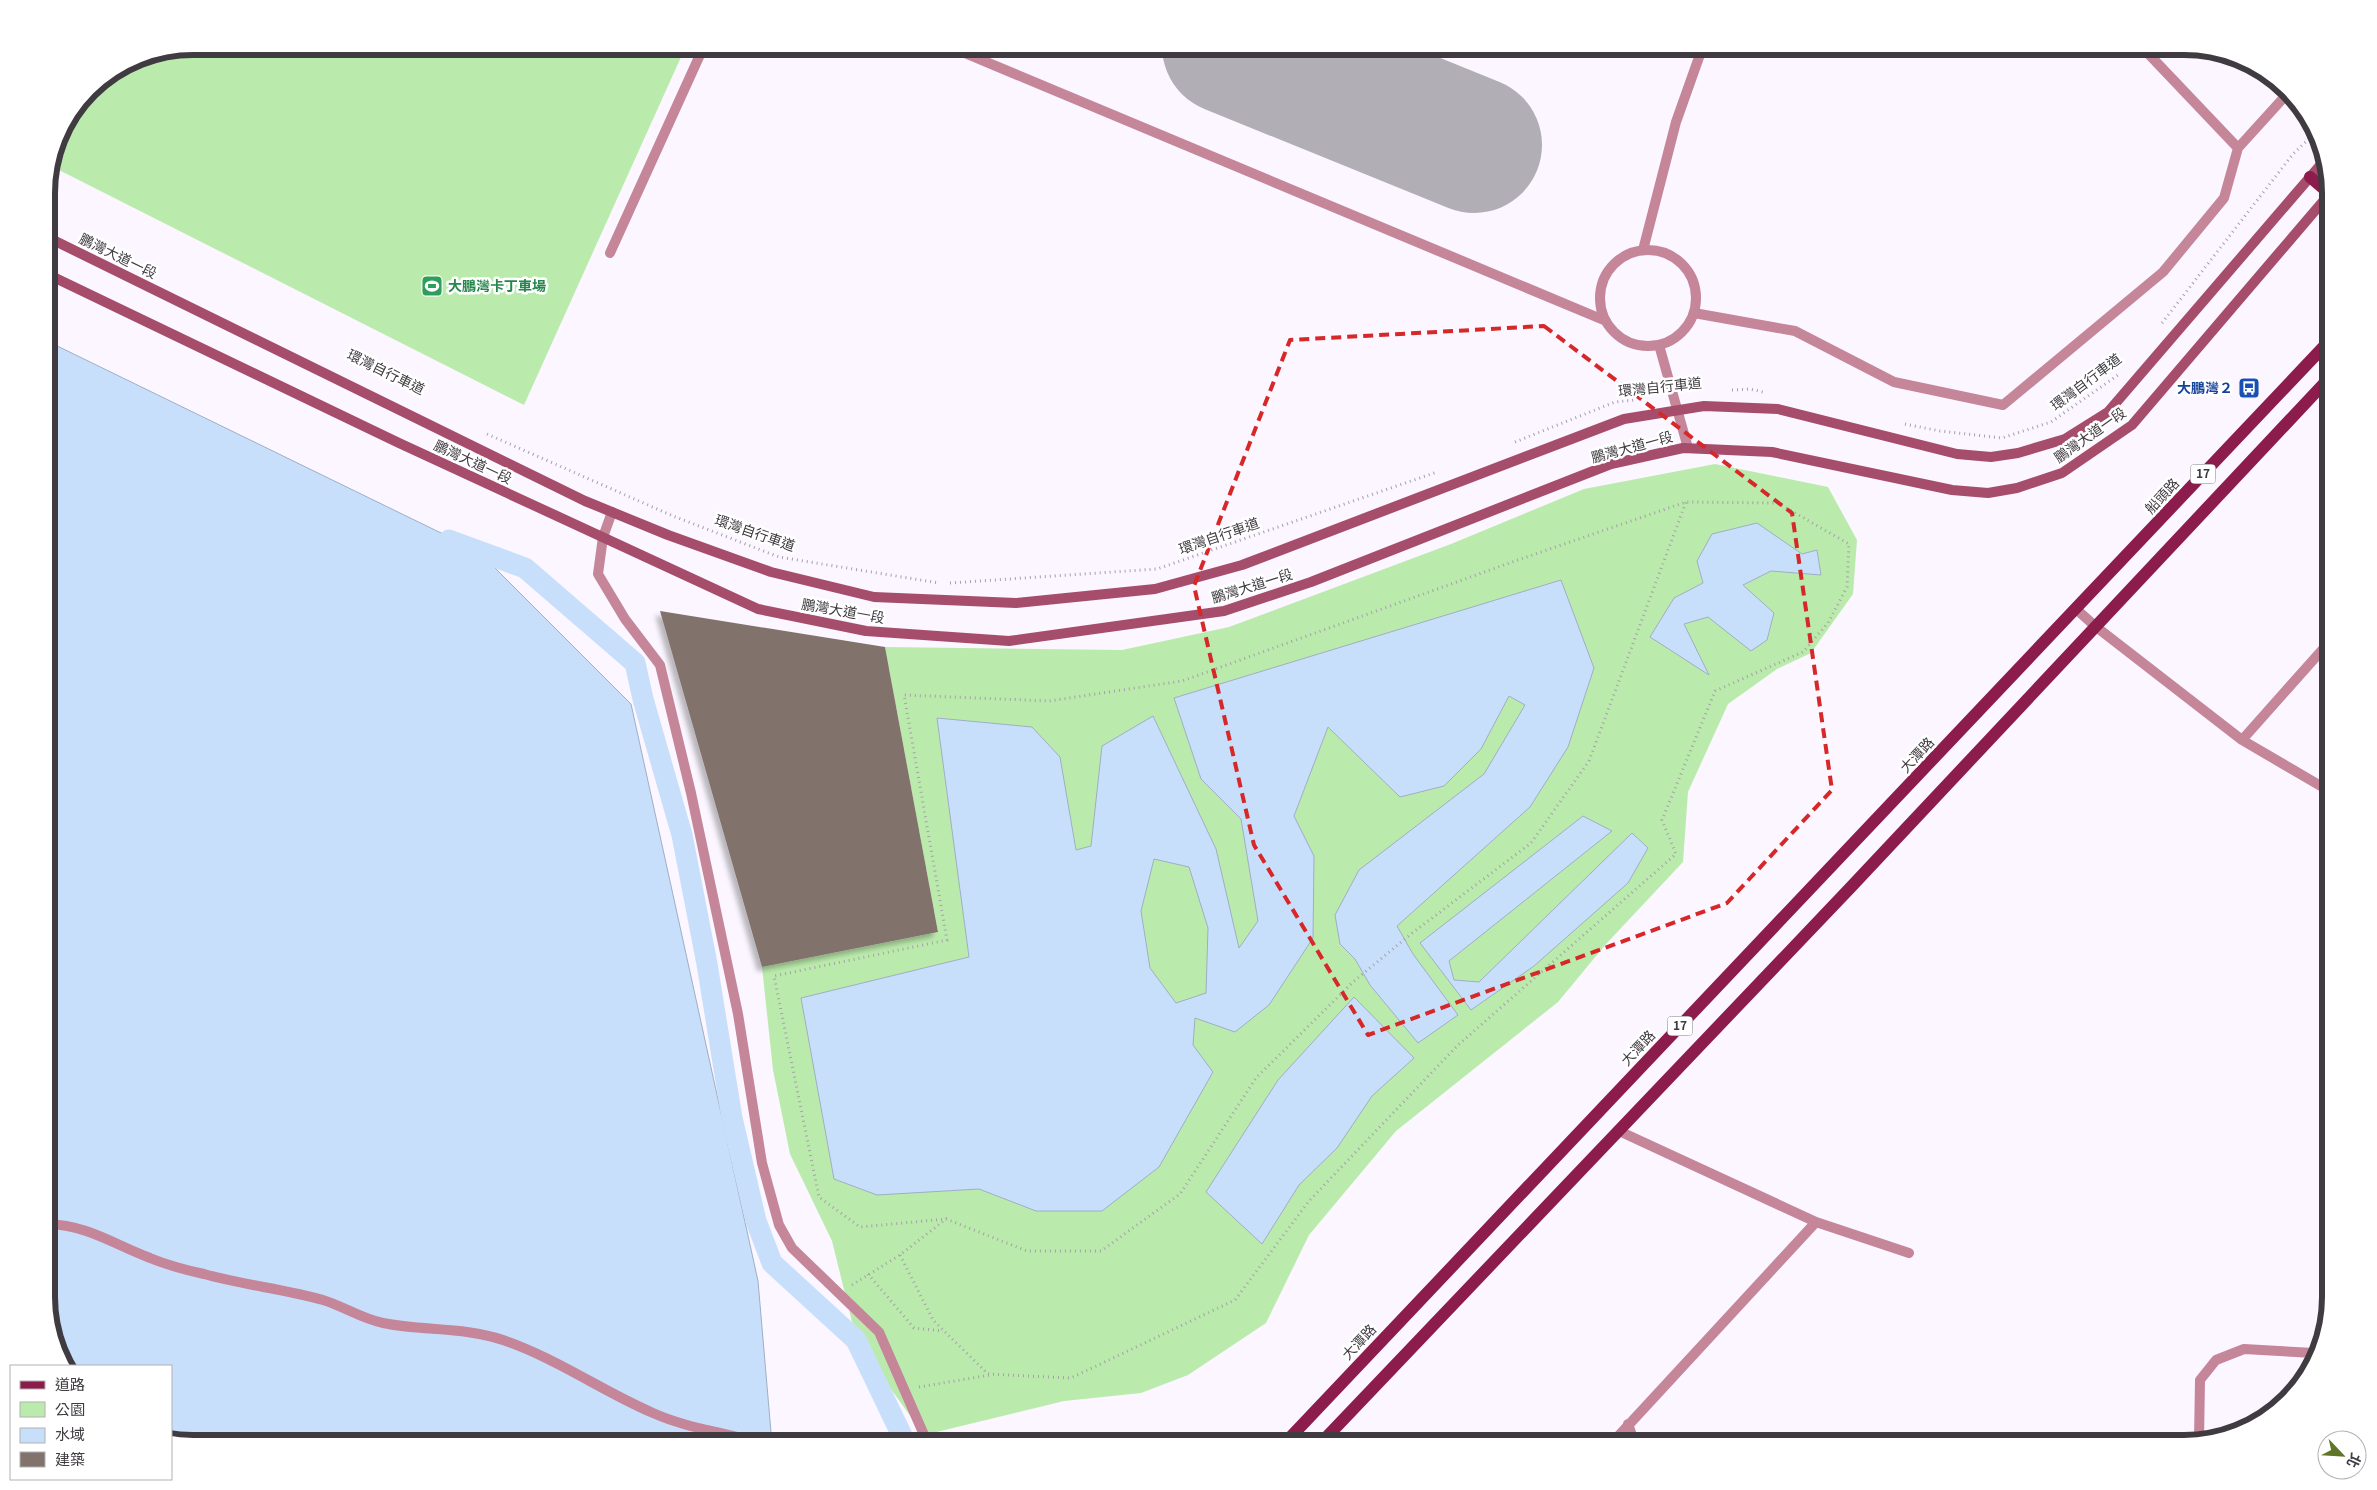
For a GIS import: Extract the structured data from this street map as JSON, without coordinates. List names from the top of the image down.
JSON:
{
  "streets": {
    "main road": ["17", "船頭路", "大潭路"],
    "street": ["鵬灣大道一段"],
    "path": ["環灣自行車道"]
  },
  "crossings": [
    ["船頭路", "大潭路"]
  ],
  "places": {
    "sports": ["大鵬灣卡丁車場"],
    "bus stop": ["大鵬灣２"]
  },
  "legend": [
    "道路",
    "公園",
    "水域",
    "建築"
  ],
  "north": "bottom right"
}
